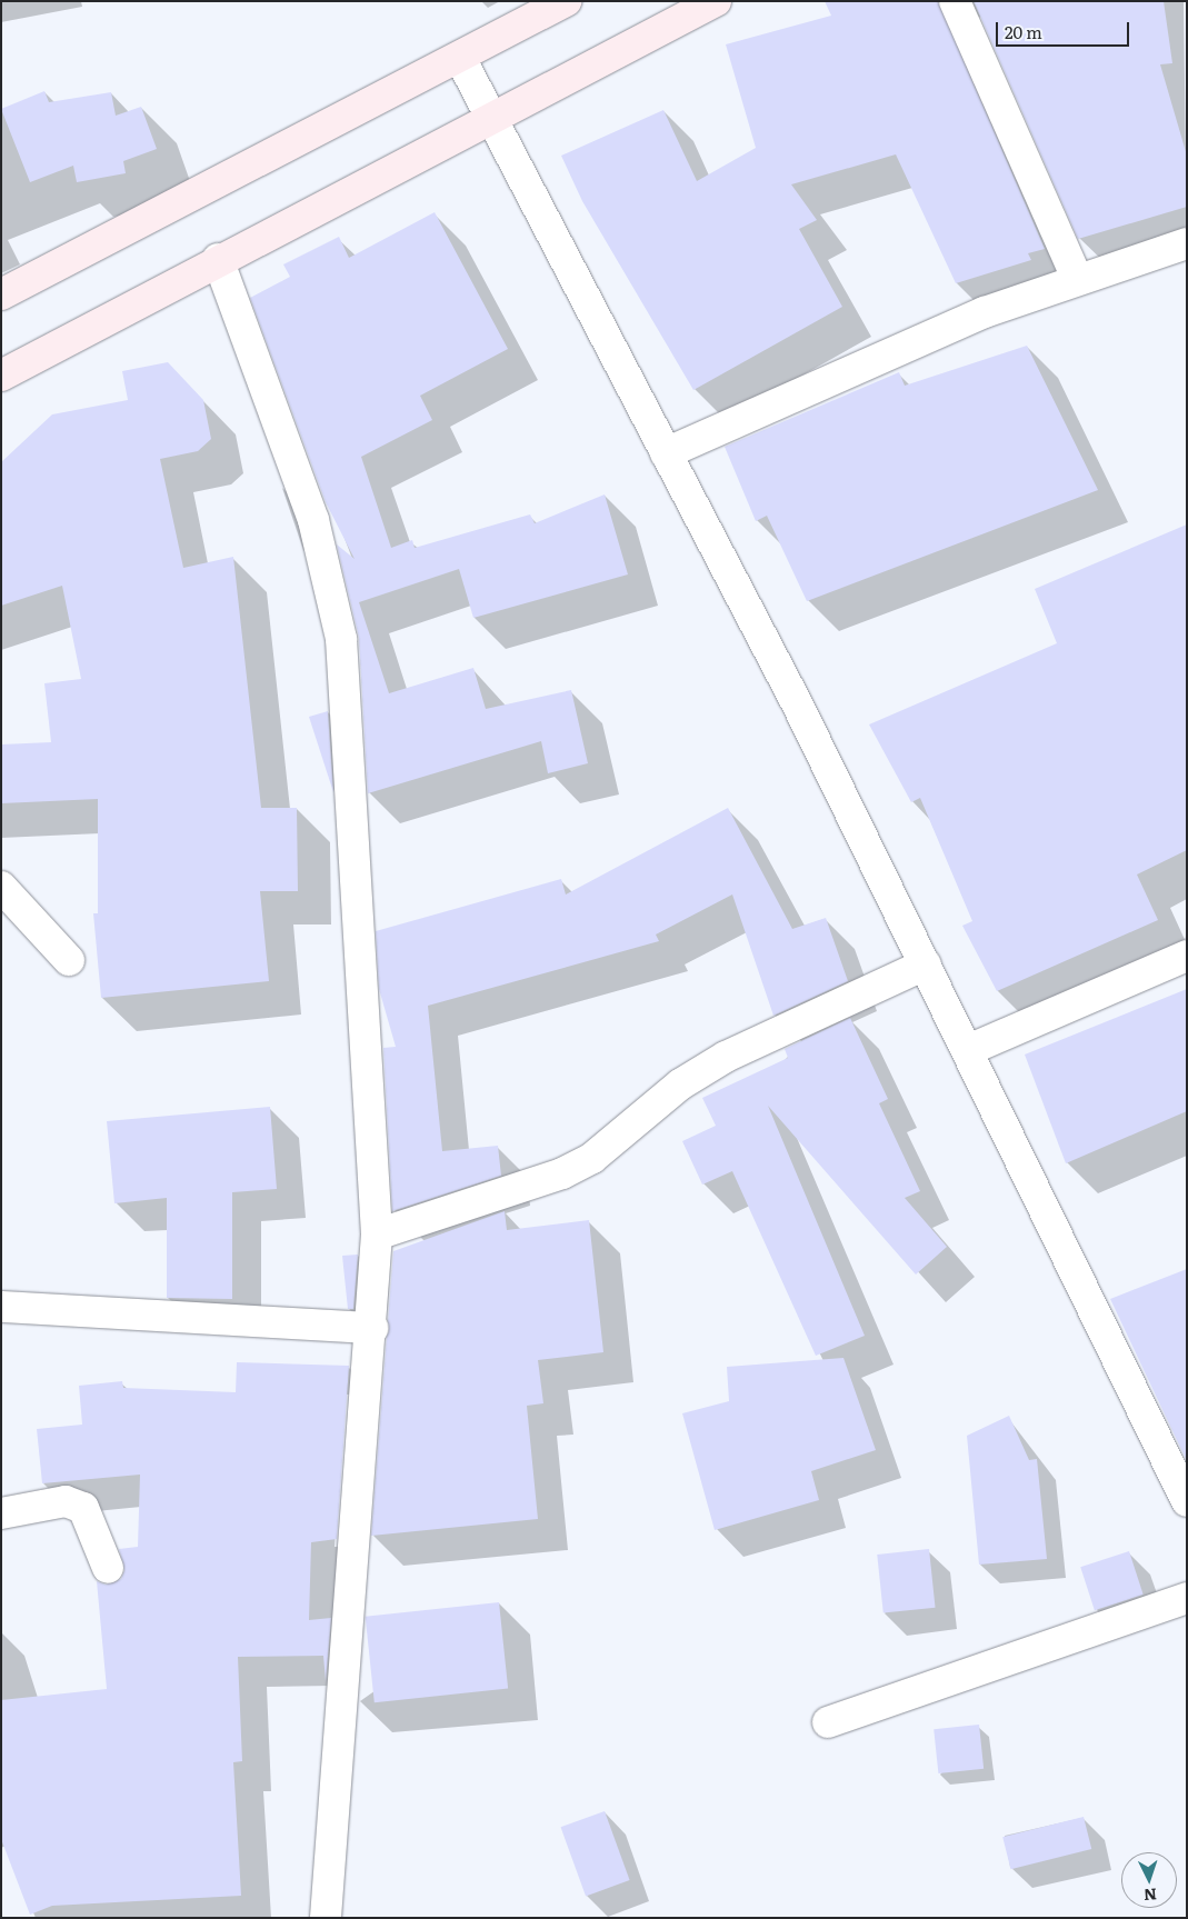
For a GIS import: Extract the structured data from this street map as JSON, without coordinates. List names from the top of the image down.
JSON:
{
  "scale_bar": "20 m",
  "north": "bottom"
}
